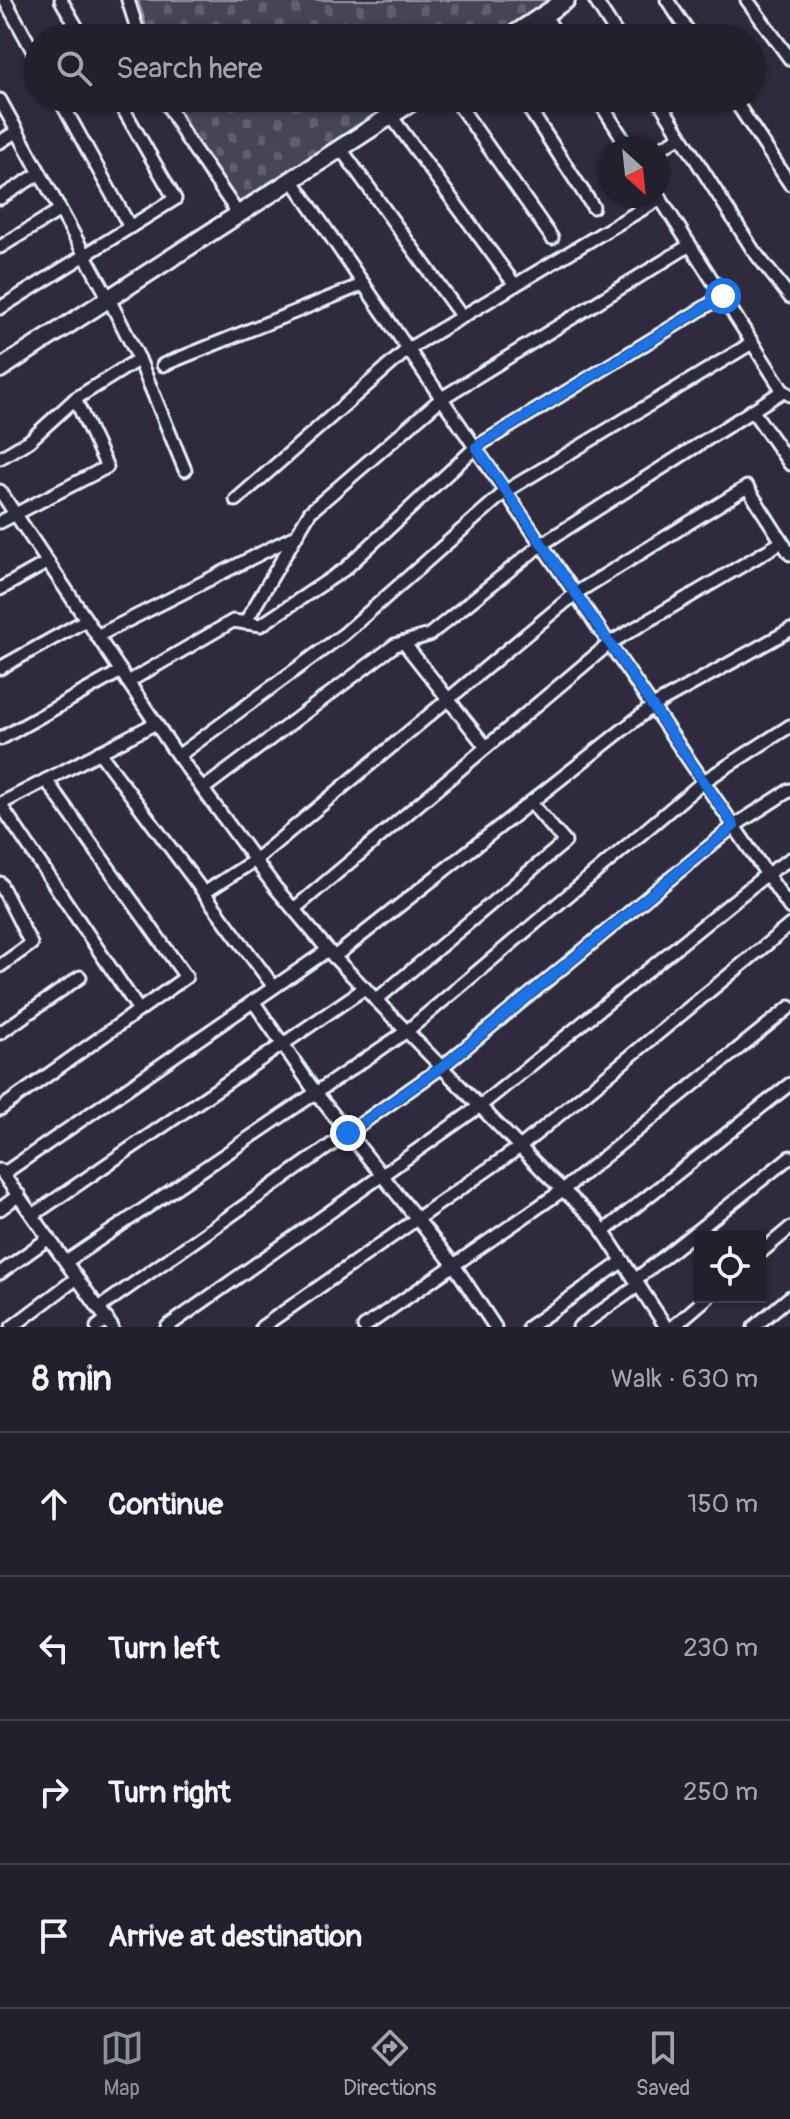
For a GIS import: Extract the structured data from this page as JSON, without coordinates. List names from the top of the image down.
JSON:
{
  "north": "bottom right",
  "page": {
    "search": "Search here",
    "heading": ["8 min", "Walk · 630 m"],
    "list": [
      ["Continue", "150 m"],
      ["Turn left", "230 m"],
      ["Turn right", "250 m"],
      "Arrive at destination"
    ],
    "nav": ["Map", "Directions", "Saved"]
  }
}
